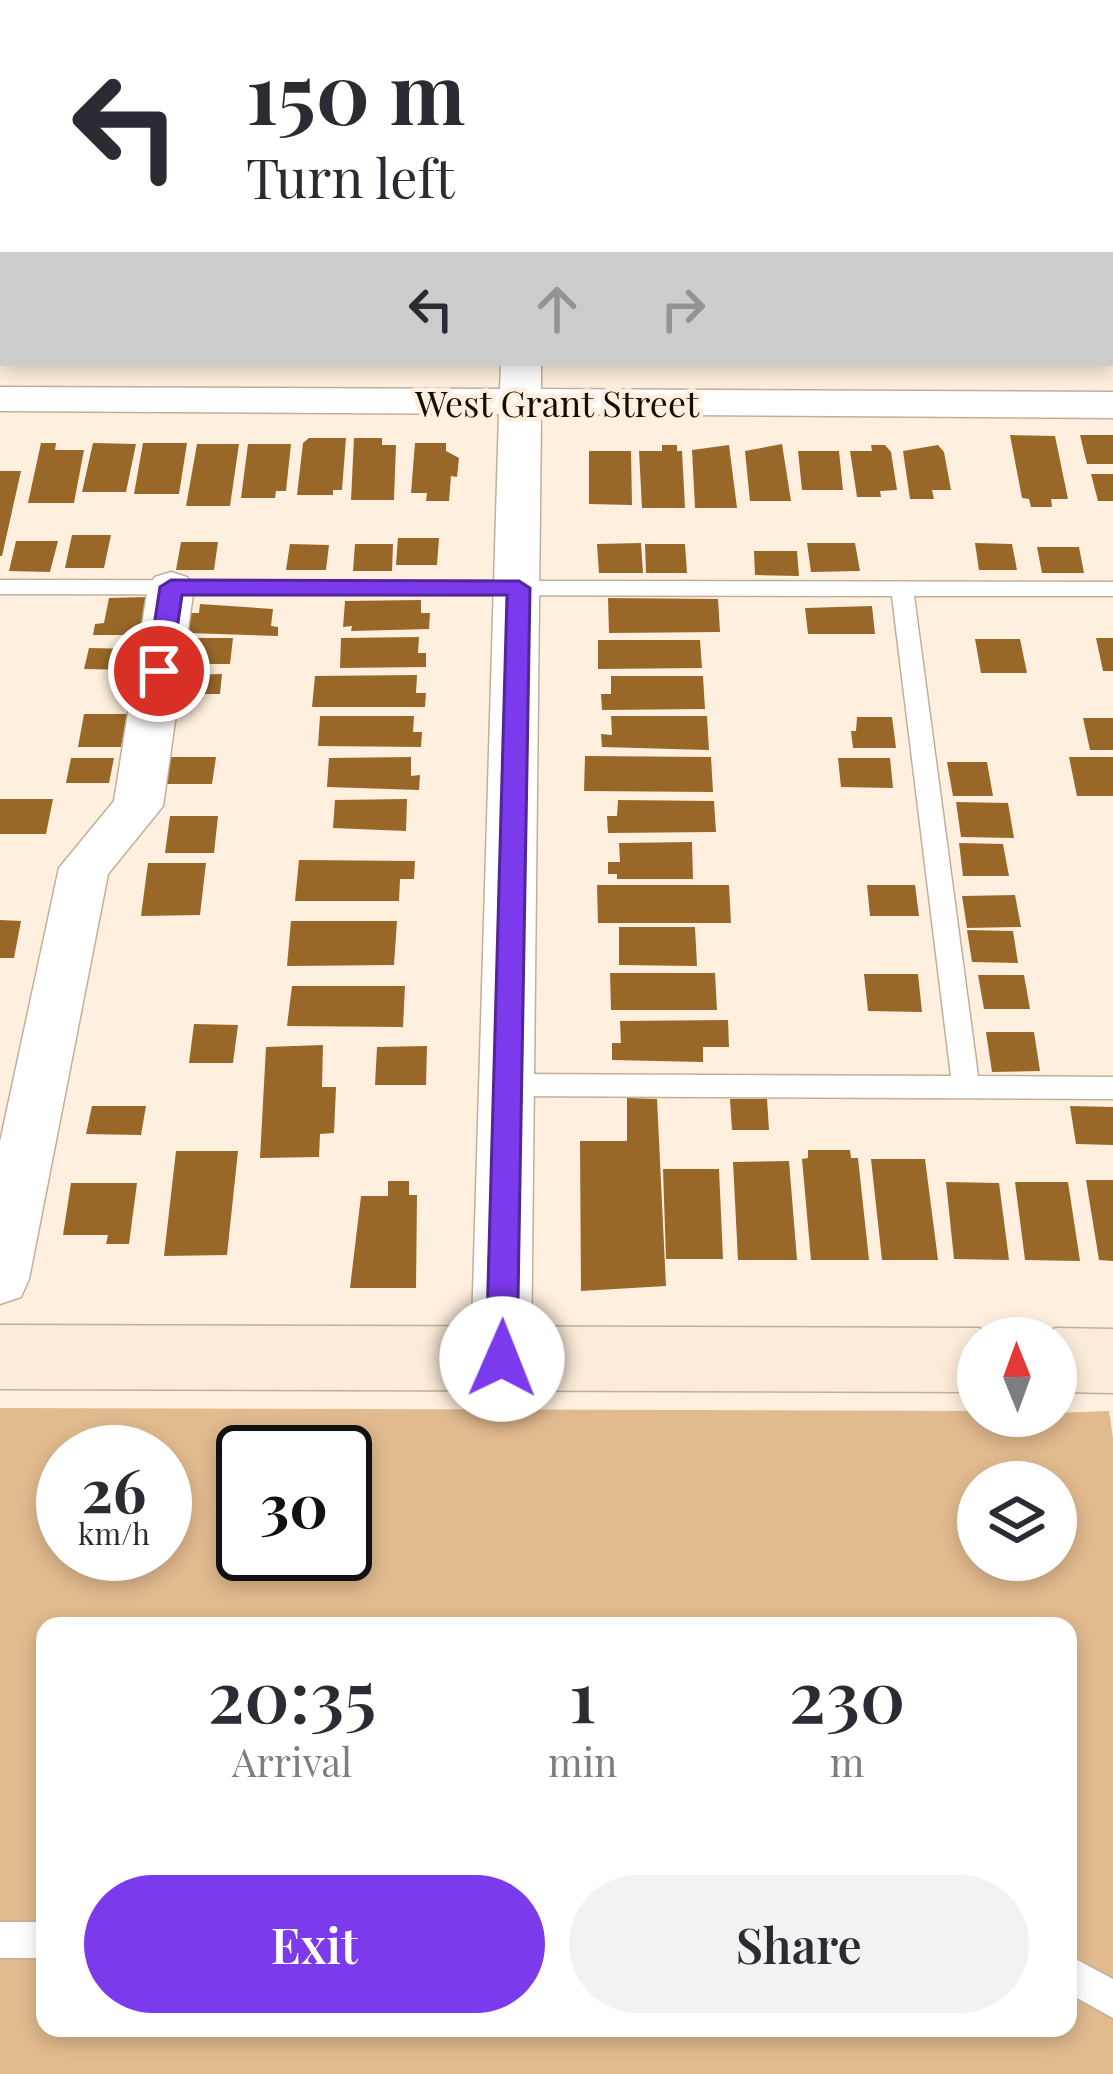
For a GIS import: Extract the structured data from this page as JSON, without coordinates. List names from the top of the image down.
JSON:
{
  "streets": {
    "street": ["West Grant Street"]
  },
  "north": "top",
  "page": {
    "turn": ["150 m", "Turn left"],
    "speed": "26 km/h",
    "limit": "30",
    "eta": [
      "20:35",
      "Arrival",
      "1",
      "min",
      "230",
      "m"
    ],
    "buttons": ["Exit", "Share"]
  }
}
